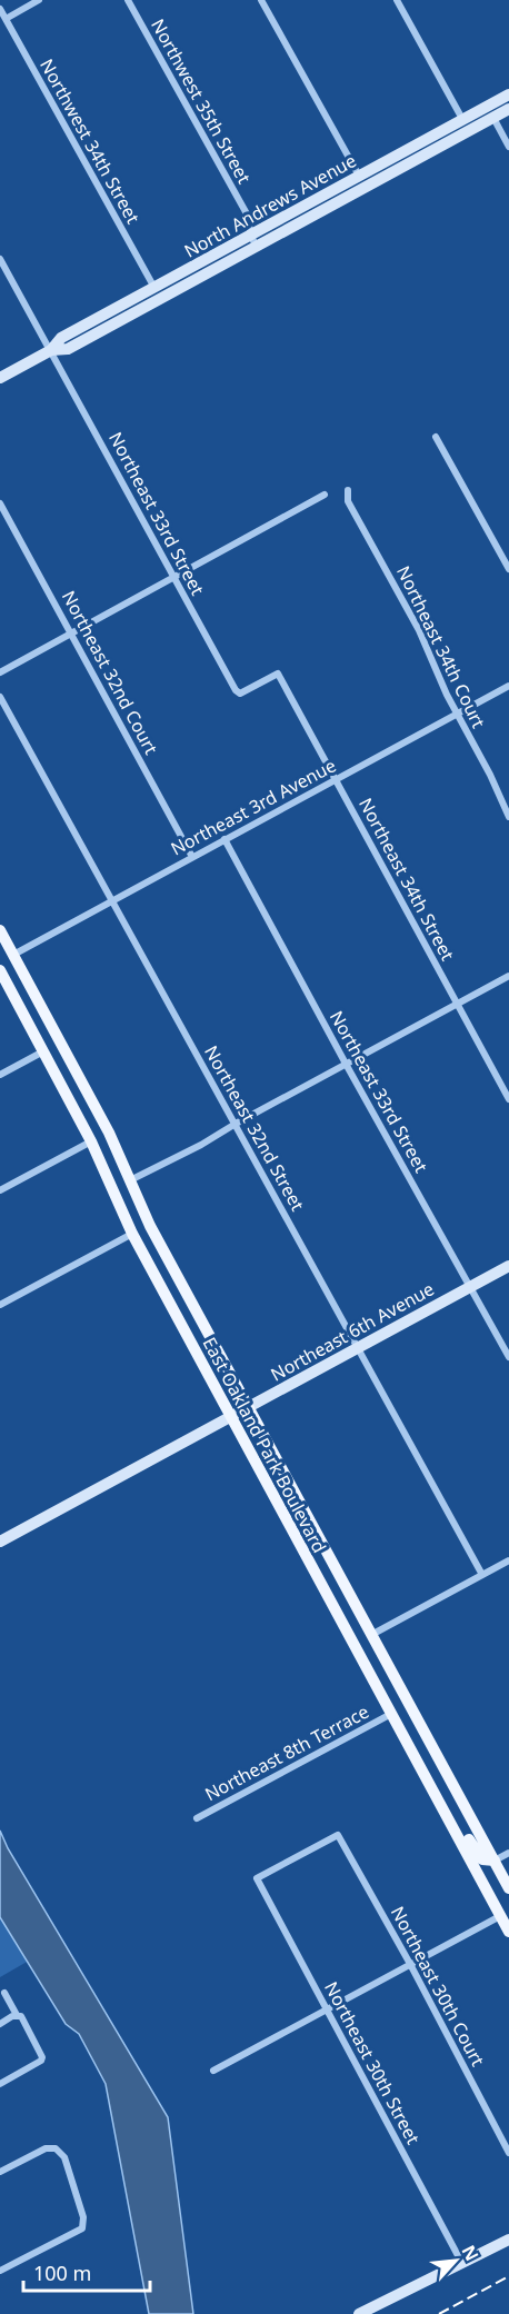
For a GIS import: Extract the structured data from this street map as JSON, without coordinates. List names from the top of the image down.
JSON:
{
  "streets": {
    "main road": ["North Andrews Avenue", "Northeast 6th Avenue", "East Oakland Park Boulevard"],
    "street": [
      "Northwest 35th Street",
      "Northwest 34th Street",
      "Northeast 33rd Street",
      "Northeast 34th Court",
      "Northeast 32nd Court",
      "Northeast 3rd Avenue",
      "Northeast 34th Street",
      "Northeast 32nd Street",
      "Northeast 8th Terrace",
      "Northeast 30th Court",
      "Northeast 30th Street"
    ]
  },
  "crossings": [
    ["Northwest 35th Street", "North Andrews Avenue"],
    ["Northwest 34th Street", "North Andrews Avenue"],
    ["North Andrews Avenue", "Northeast 33rd Street"],
    ["Northeast 33rd Street", "Northeast 3rd Avenue"],
    ["Northeast 33rd Street", "Northeast 34th Street"],
    ["Northeast 33rd Street", "Northeast 6th Avenue"],
    ["Northeast 34th Court", "Northeast 3rd Avenue"],
    ["Northeast 32nd Court", "Northeast 3rd Avenue"],
    ["Northeast 3rd Avenue", "Northeast 34th Street"],
    ["Northeast 3rd Avenue", "Northeast 32nd Street"],
    ["Northeast 3rd Avenue", "East Oakland Park Boulevard"],
    ["Northeast 32nd Street", "Northeast 6th Avenue"],
    ["Northeast 6th Avenue", "East Oakland Park Boulevard"],
    ["East Oakland Park Boulevard", "Northeast 8th Terrace"],
    ["Northeast 30th Court", "Northeast 30th Street"]
  ],
  "scale_bar": "100 m",
  "north": "top right"
}
